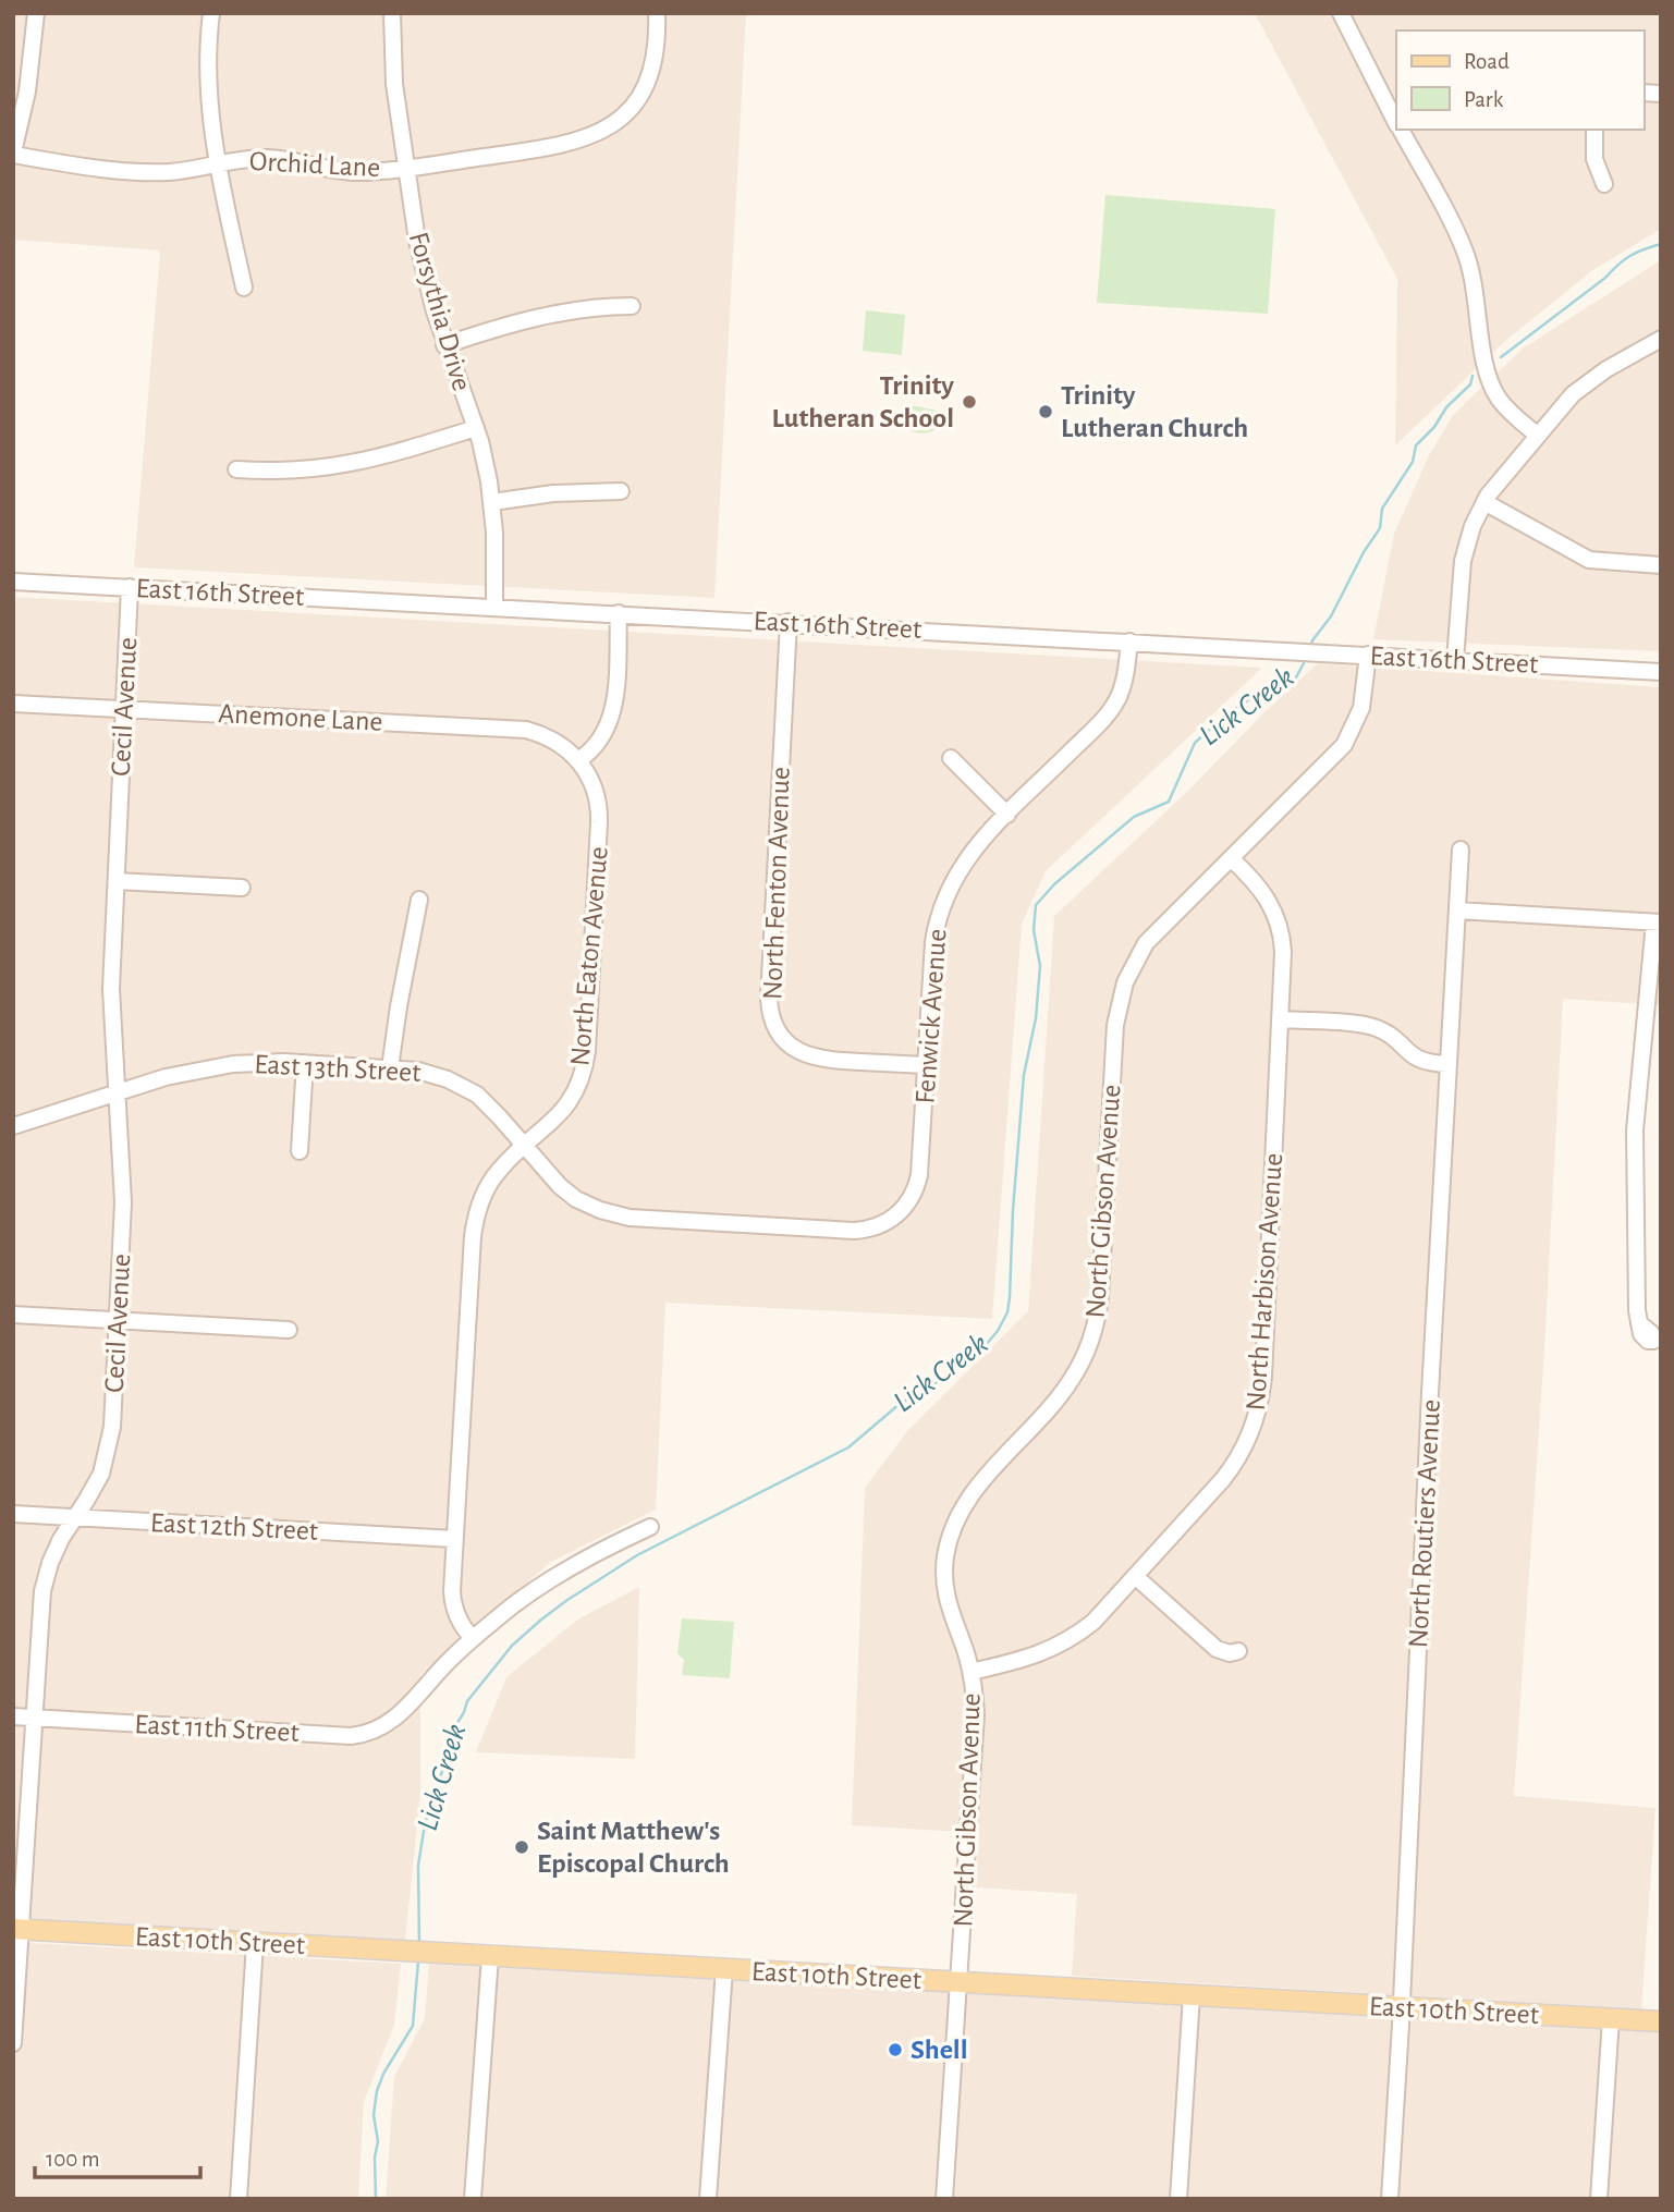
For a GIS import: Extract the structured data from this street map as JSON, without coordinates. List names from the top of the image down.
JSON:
{
  "streets": {
    "main road": ["East 10th Street"],
    "street": [
      "Orchid Lane",
      "Forsythia Drive",
      "East 16th Street",
      "Cecil Avenue",
      "Anemone Lane",
      "North Fenton Avenue",
      "North Eaton Avenue",
      "Fenwick Avenue",
      "East 13th Street",
      "North Gibson Avenue",
      "North Harbison Avenue",
      "North Routiers Avenue",
      "East 12th Street",
      "East 11th Street"
    ]
  },
  "crossings": [
    ["Orchid Lane", "Forsythia Drive"],
    ["Forsythia Drive", "East 16th Street"],
    ["East 16th Street", "Cecil Avenue"],
    ["East 16th Street", "North Fenton Avenue"],
    ["East 16th Street", "Fenwick Avenue"],
    ["East 16th Street", "North Gibson Avenue"],
    ["Cecil Avenue", "Anemone Lane"],
    ["Cecil Avenue", "East 13th Street"],
    ["Cecil Avenue", "East 12th Street"],
    ["Cecil Avenue", "East 11th Street"],
    ["Cecil Avenue", "East 10th Street"],
    ["Anemone Lane", "North Eaton Avenue"],
    ["North Fenton Avenue", "Fenwick Avenue"],
    ["North Eaton Avenue", "East 13th Street"],
    ["North Eaton Avenue", "East 12th Street"],
    ["North Eaton Avenue", "East 11th Street"],
    ["Fenwick Avenue", "East 13th Street"],
    ["North Gibson Avenue", "North Harbison Avenue"],
    ["North Gibson Avenue", "East 10th Street"],
    ["North Routiers Avenue", "East 10th Street"]
  ],
  "water": ["Lick Creek"],
  "places": [
    "Trinity Lutheran School",
    "Trinity Lutheran Church",
    "Saint Matthew's Episcopal Church",
    "Shell"
  ],
  "legend": ["Road", "Park"],
  "scale_bar": "100 m"
}
